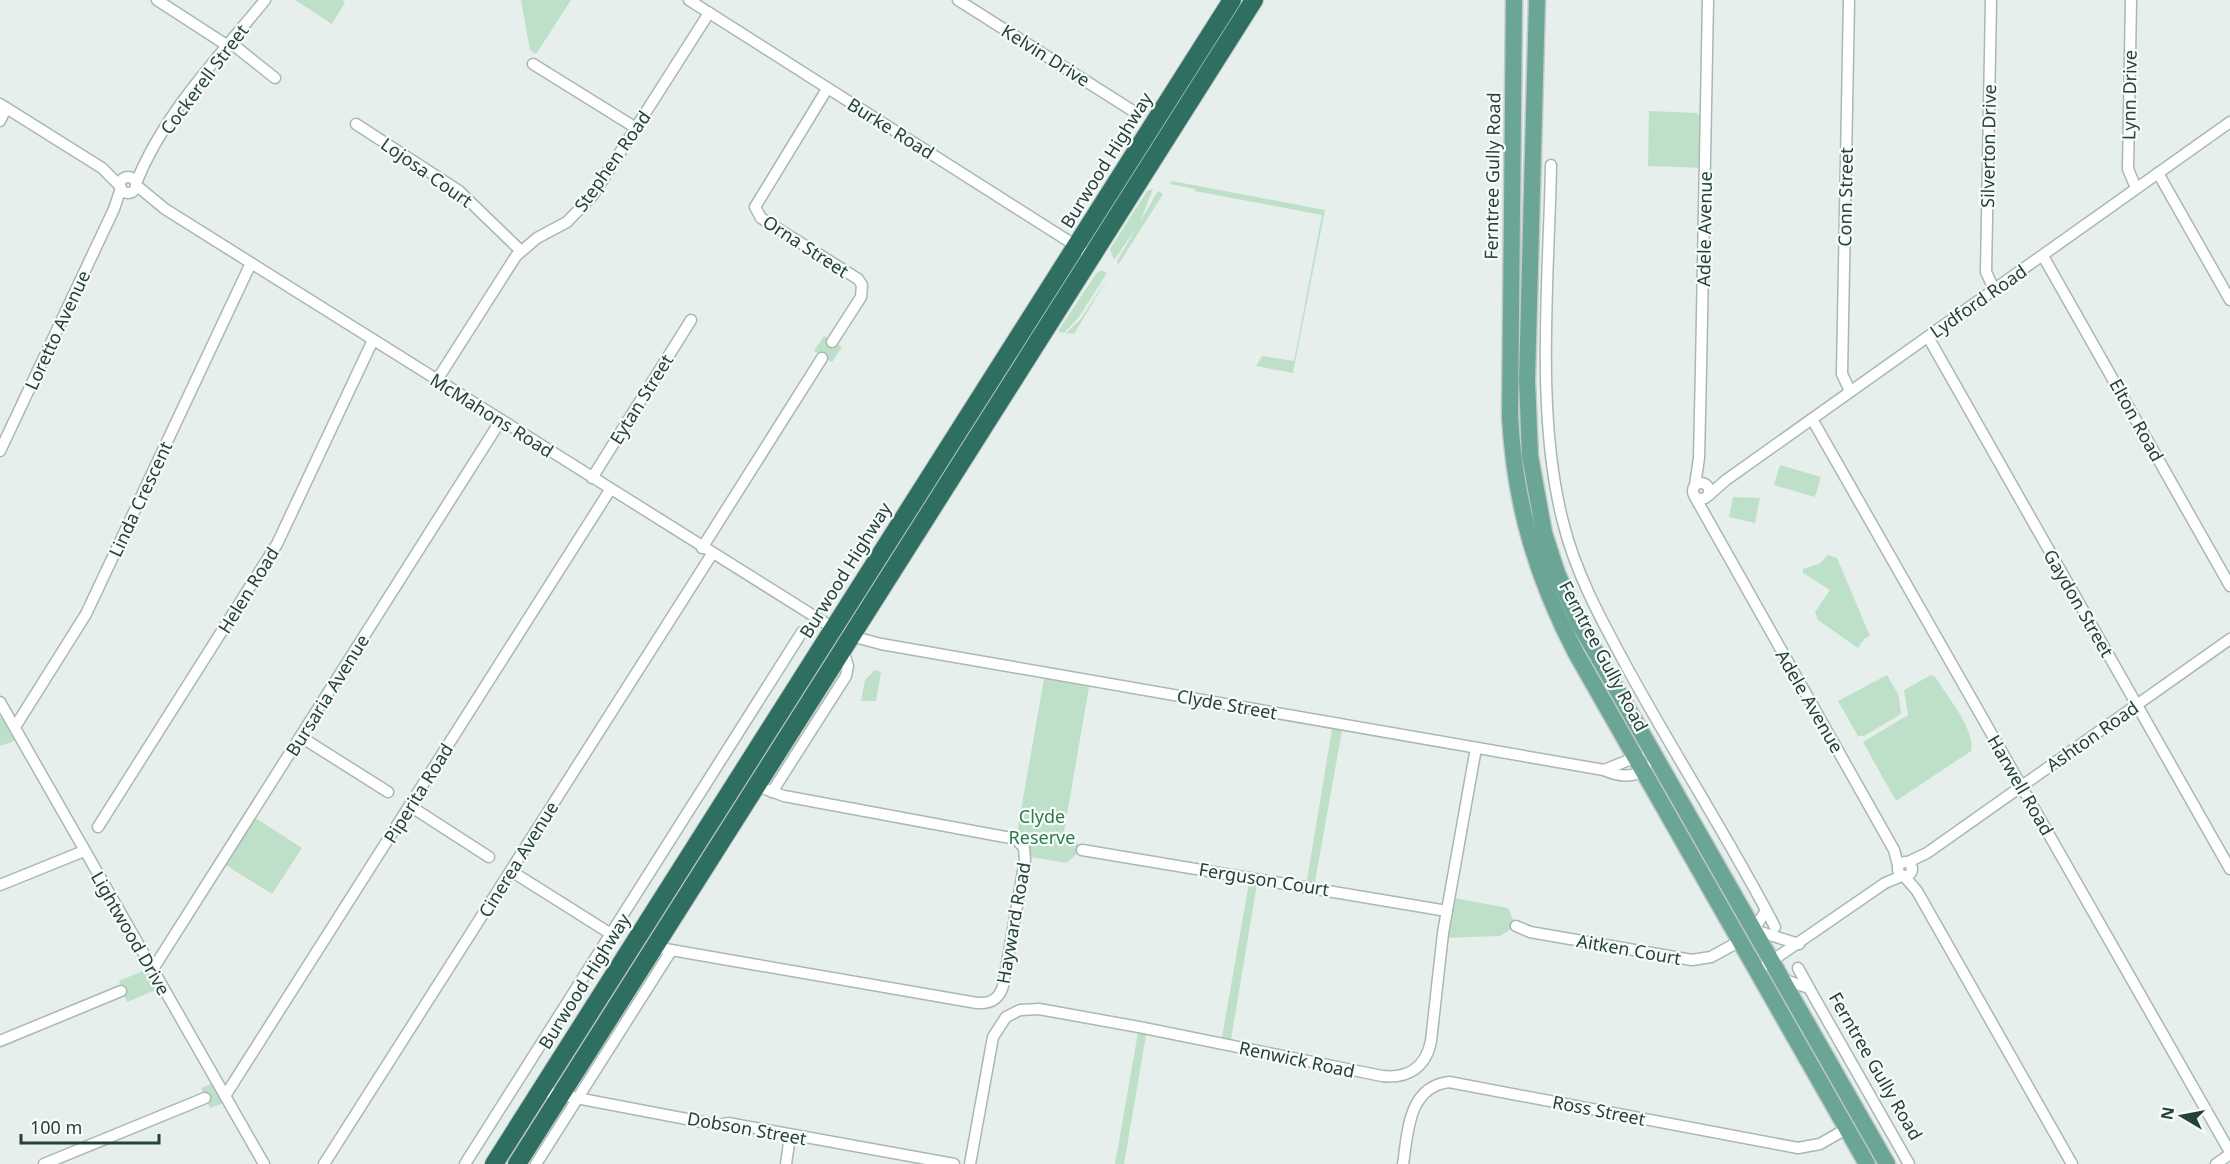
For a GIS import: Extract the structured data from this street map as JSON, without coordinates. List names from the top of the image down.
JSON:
{
  "streets": {
    "highway": ["Burwood Highway"],
    "main road": ["Ferntree Gully Road"],
    "street": [
      "Kelvin Drive",
      "Cockerell Street",
      "Lynn Drive",
      "Burke Road",
      "Silverton Drive",
      "Stephen Road",
      "Lojosa Court",
      "Conn Street",
      "Adele Avenue",
      "Orna Street",
      "Lydford Road",
      "Loretto Avenue",
      "Eytan Street",
      "McMahons Road",
      "Elton Road",
      "Linda Crescent",
      "Helen Road",
      "Gaydon Street",
      "Bursaria Avenue",
      "Clyde Street",
      "Ashton Road",
      "Harwell Road",
      "Piperita Road",
      "Cinerea Avenue",
      "Ferguson Court",
      "Hayward Road",
      "Lightwood Drive",
      "Aitken Court",
      "Renwick Road",
      "Ross Street",
      "Dobson Street"
    ]
  },
  "crossings": [
    ["Cockerell Street", "Loretto Avenue"],
    ["Cockerell Street", "McMahons Road"],
    ["Lynn Drive", "Lydford Road"],
    ["Burke Road", "Burwood Highway"],
    ["Burke Road", "Stephen Road"],
    ["Burke Road", "Orna Street"],
    ["Silverton Drive", "Lydford Road"],
    ["Burwood Highway", "McMahons Road"],
    ["Burwood Highway", "Dobson Street"],
    ["Stephen Road", "Lojosa Court"],
    ["Stephen Road", "McMahons Road"],
    ["Ferntree Gully Road", "Clyde Street"],
    ["Ferntree Gully Road", "Ashton Road"],
    ["Ferntree Gully Road", "Aitken Court"],
    ["Ferntree Gully Road", "Ross Street"],
    ["Conn Street", "Lydford Road"],
    ["Adele Avenue", "Lydford Road"],
    ["Adele Avenue", "Ashton Road"],
    ["Lydford Road", "Elton Road"],
    ["Lydford Road", "Gaydon Street"],
    ["Lydford Road", "Harwell Road"],
    ["Loretto Avenue", "McMahons Road"],
    ["Eytan Street", "McMahons Road"],
    ["McMahons Road", "Linda Crescent"],
    ["McMahons Road", "Helen Road"],
    ["McMahons Road", "Bursaria Avenue"],
    ["McMahons Road", "Piperita Road"],
    ["McMahons Road", "Cinerea Avenue"],
    ["Linda Crescent", "Lightwood Drive"],
    ["Gaydon Street", "Ashton Road"],
    ["Bursaria Avenue", "Lightwood Drive"],
    ["Clyde Street", "Renwick Road"],
    ["Ashton Road", "Harwell Road"],
    ["Piperita Road", "Lightwood Drive"],
    ["Ferguson Court", "Renwick Road"]
  ],
  "parks": ["Clyde Reserve"],
  "scale_bar": "100 m",
  "north": "left"
}
